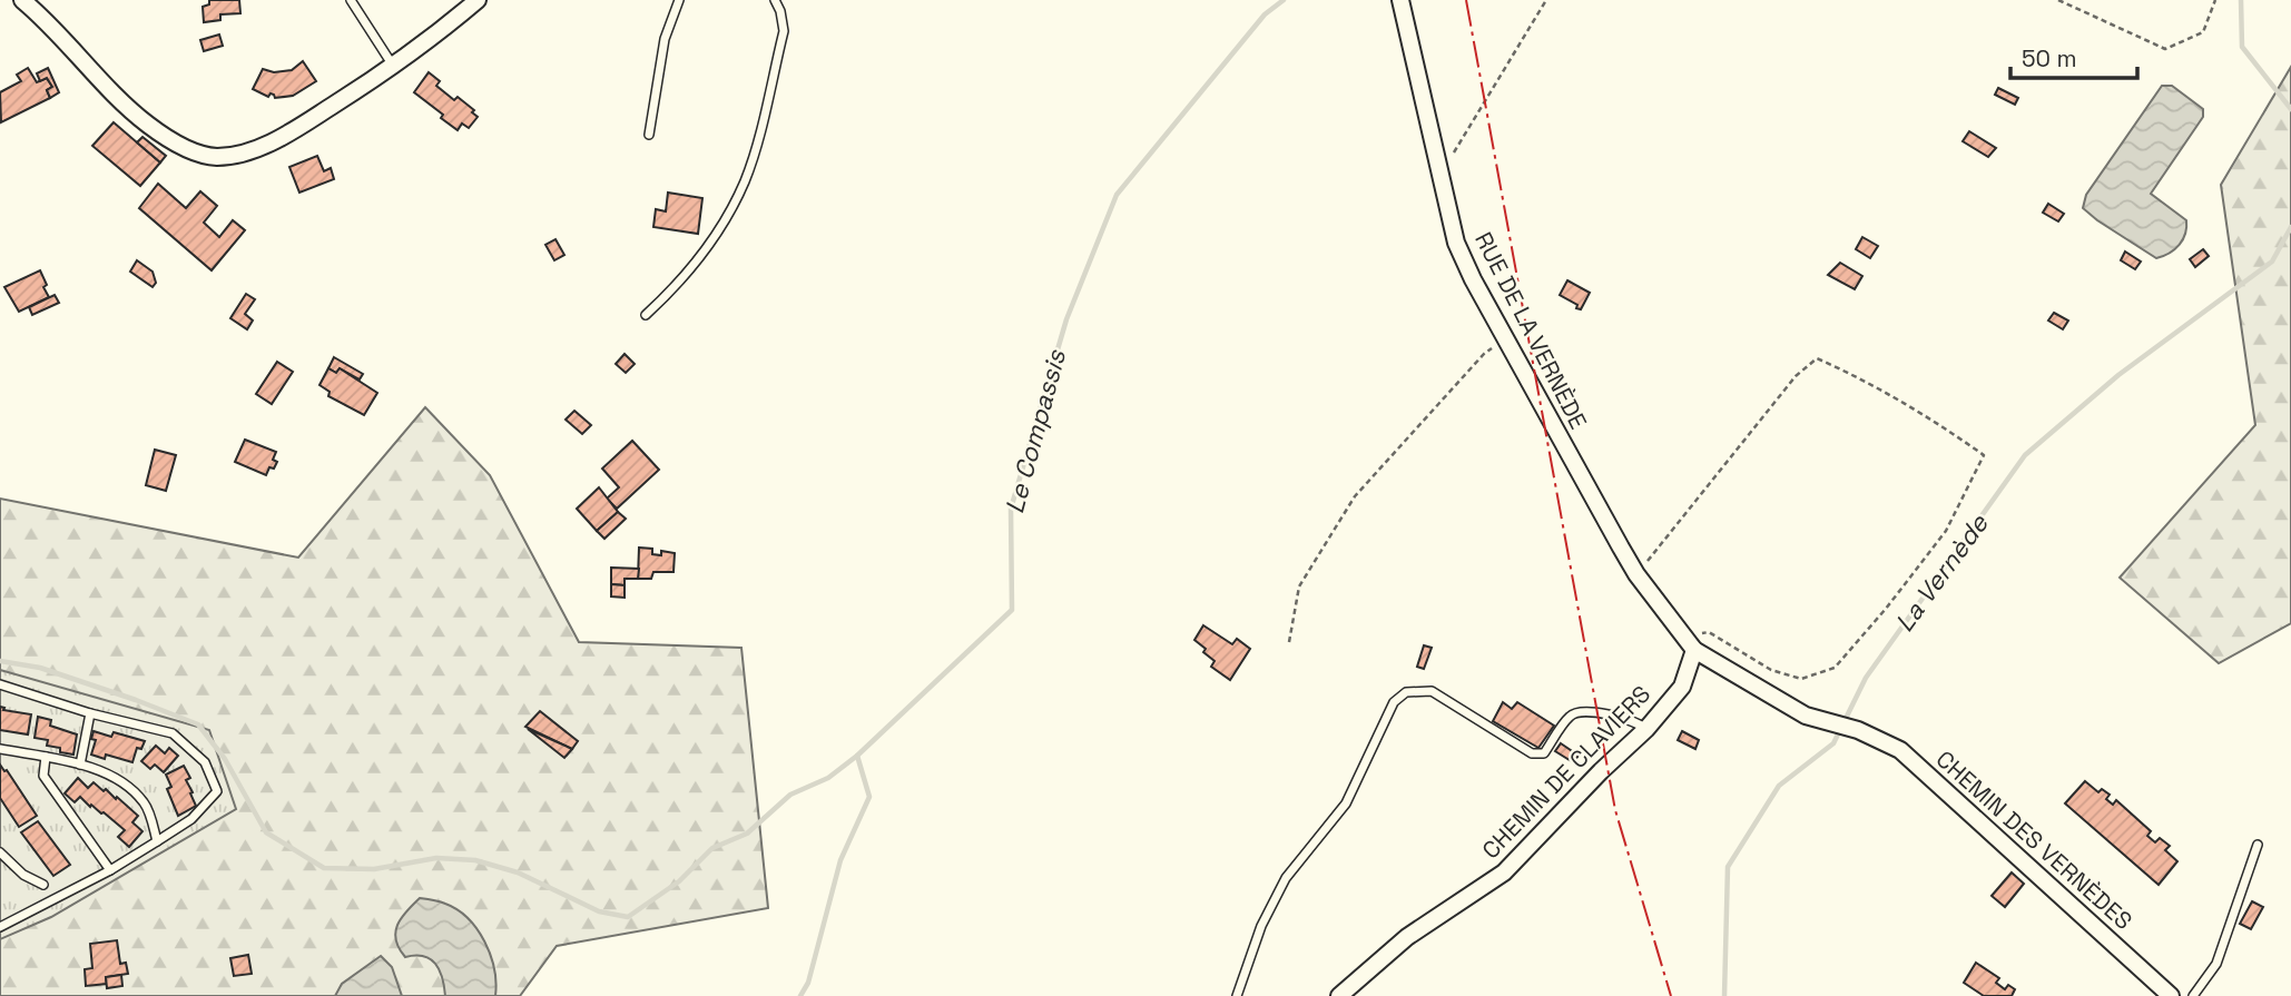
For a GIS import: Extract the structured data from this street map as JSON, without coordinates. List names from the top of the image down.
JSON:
{
  "streets": {
    "street": ["RUE DE LA VERNÈDE", "CHEMIN DE CLAVIERS", "CHEMIN DES VERNÈDES"]
  },
  "crossings": [
    ["RUE DE LA VERNÈDE", "CHEMIN DE CLAVIERS"],
    ["RUE DE LA VERNÈDE", "CHEMIN DES VERNÈDES"],
    ["CHEMIN DE CLAVIERS", "CHEMIN DES VERNÈDES"]
  ],
  "water": ["Le Compassis", "La Vernède"],
  "scale_bar": "50 m"
}
